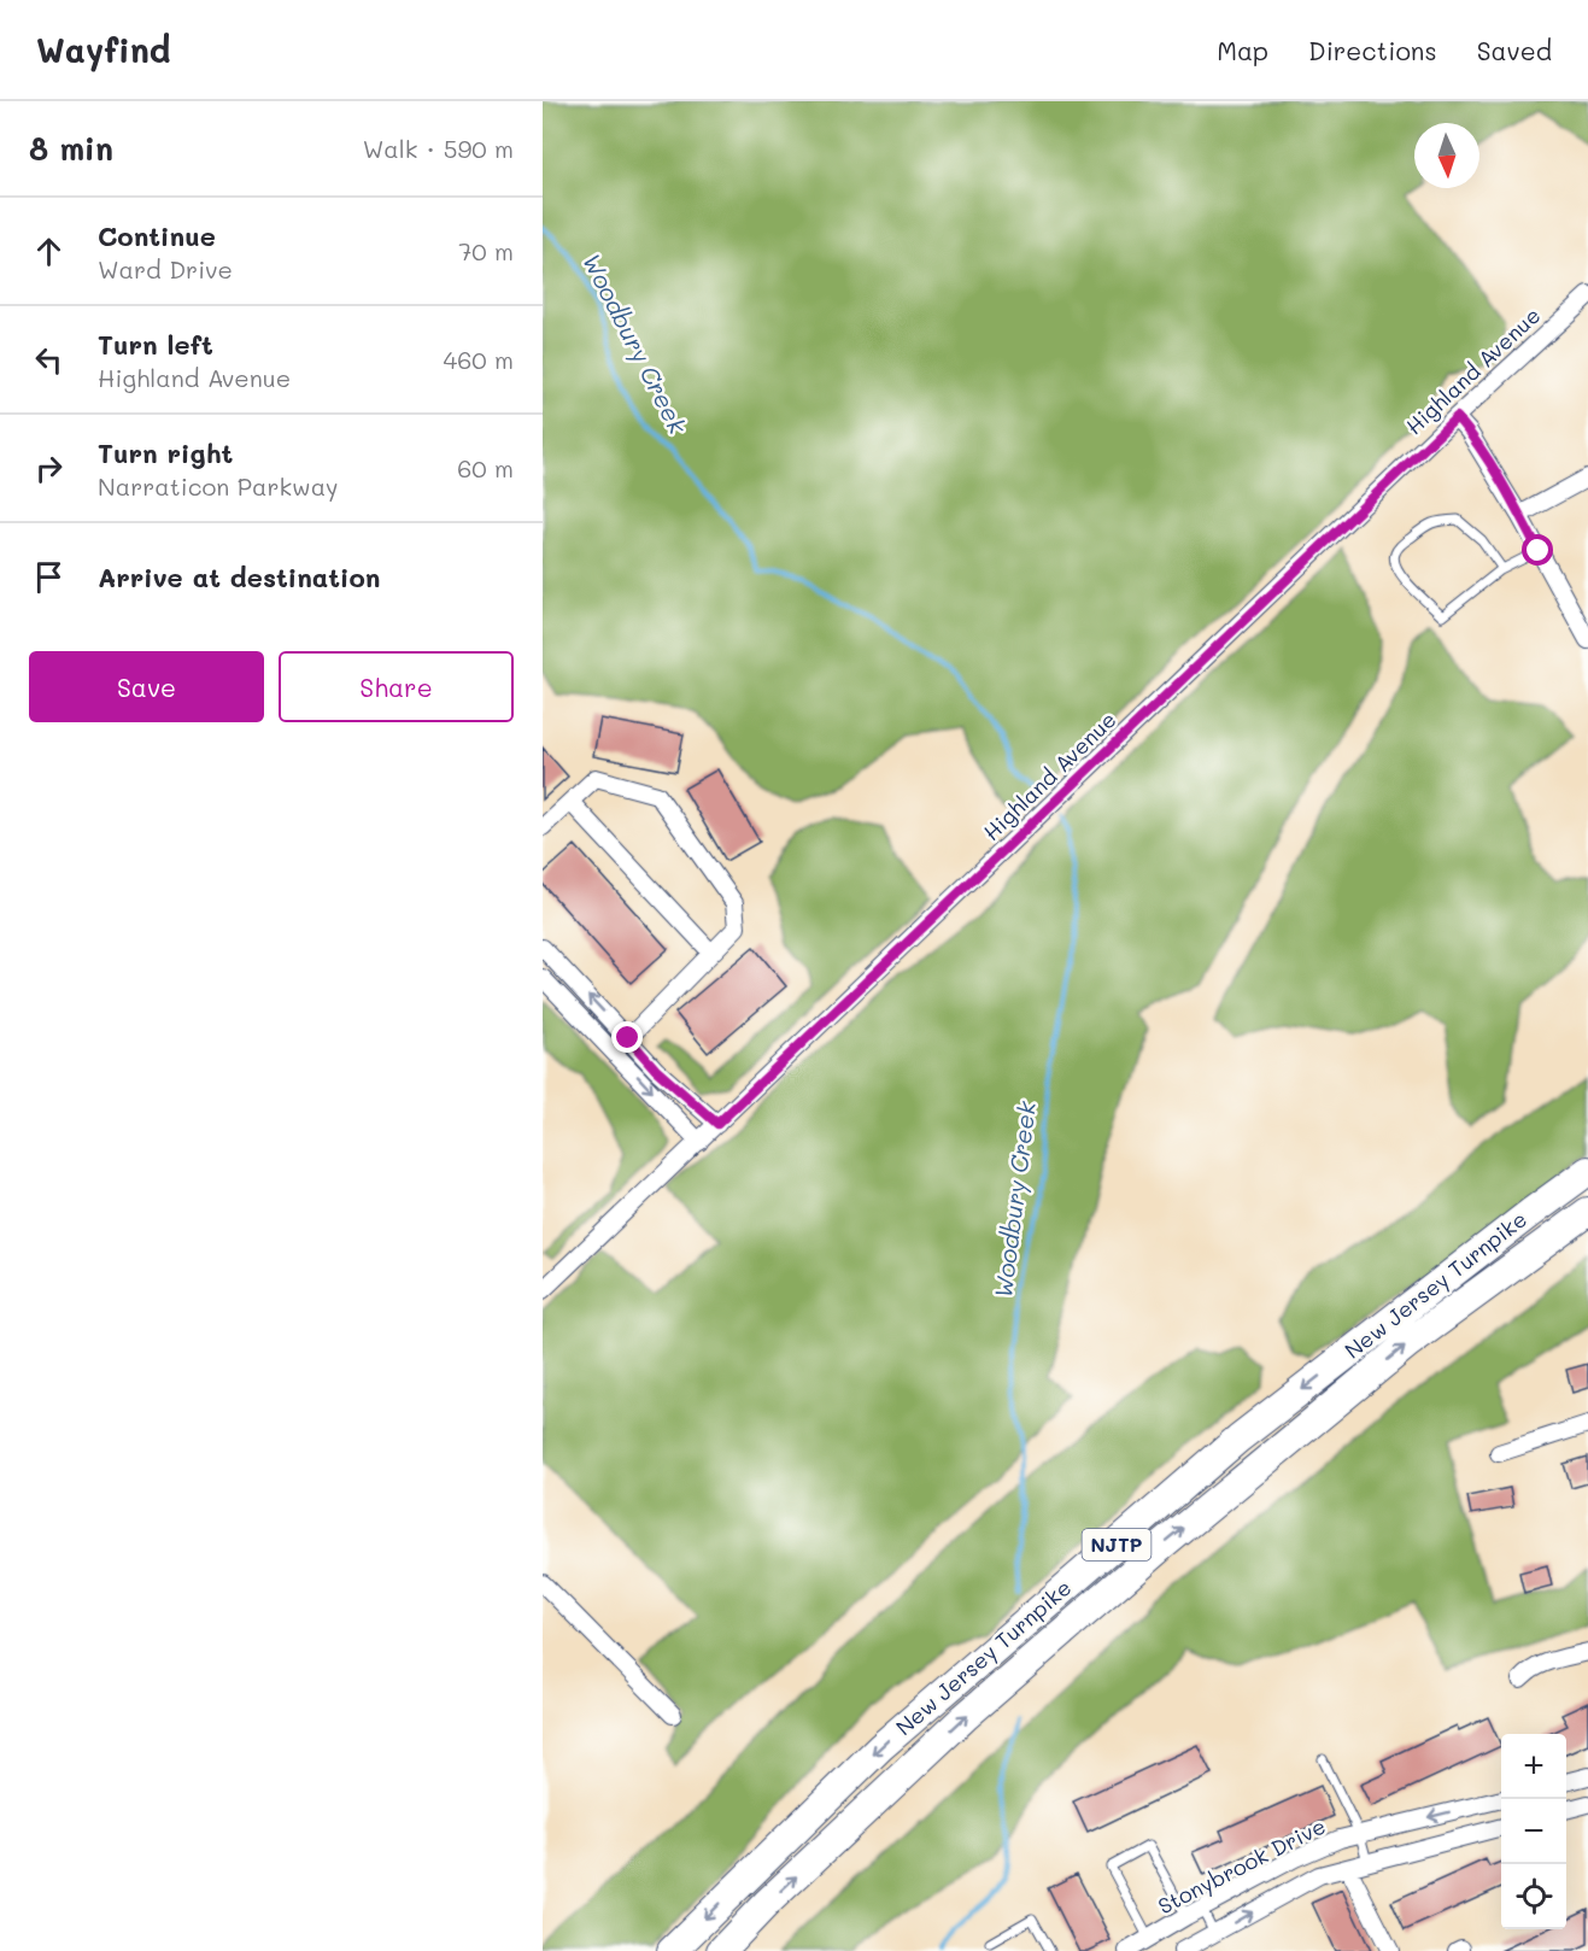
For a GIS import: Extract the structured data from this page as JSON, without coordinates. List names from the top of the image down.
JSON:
{
  "streets": {
    "highway": ["New Jersey Turnpike", "NJTP"],
    "street": ["Highland Avenue", "Stonybrook Drive"]
  },
  "water": ["Woodbury Creek"],
  "north": "bottom",
  "page": {
    "header": "Wayfind",
    "nav": ["Map", "Directions", "Saved"],
    "heading": ["8 min", "Walk · 590 m"],
    "list": [
      ["Continue", "Ward Drive", "70 m"],
      ["Turn left", "Highland Avenue", "460 m"],
      ["Turn right", "Narraticon Parkway", "60 m"],
      "Arrive at destination"
    ],
    "buttons": ["Save", "Share"],
    "map_buttons": ["+", "−"]
  }
}
